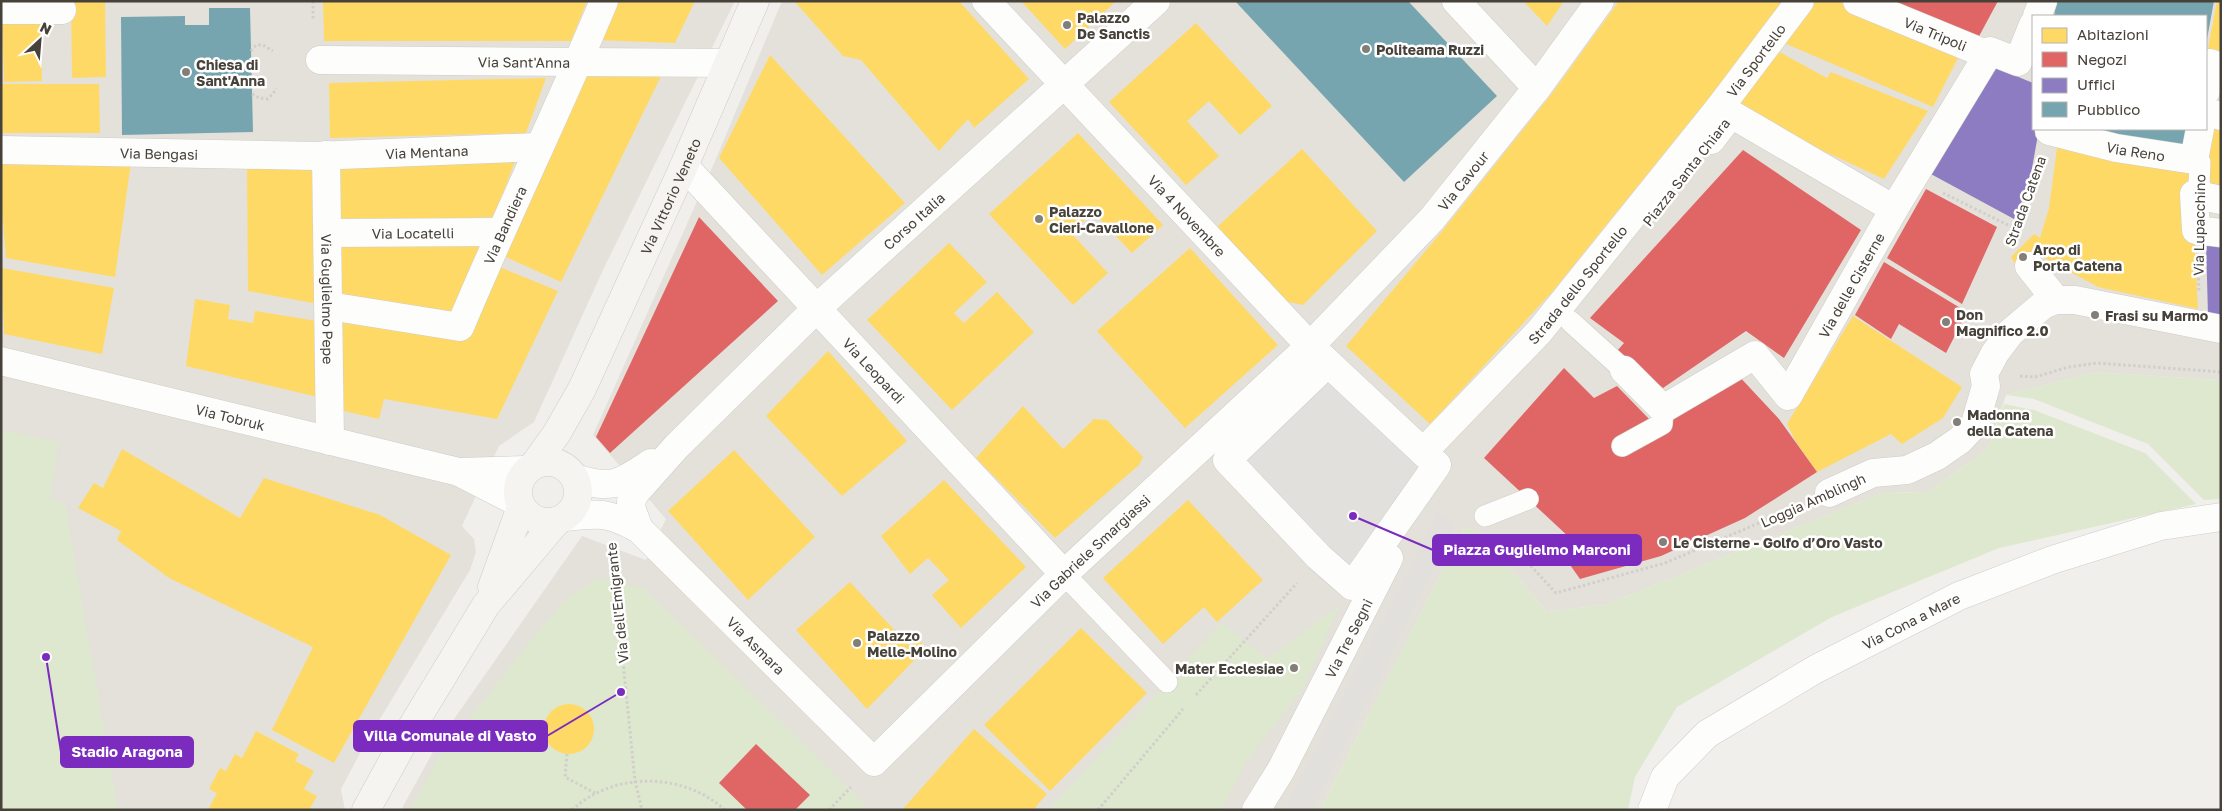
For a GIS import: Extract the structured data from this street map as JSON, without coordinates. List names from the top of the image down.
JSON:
{
  "streets": {
    "street": [
      "Via Tripoli",
      "Via Sportello",
      "Via Sant'Anna",
      "Via Reno",
      "Via Mentana",
      "Via Bengasi",
      "Piazza Santa Chiara",
      "Via Cavour",
      "Via Vittorio Veneto",
      "Via 4 Novembre",
      "Corso Italia",
      "Via Bandiera",
      "Via Lupacchino",
      "Via Locatelli",
      "Strada dello Sportello",
      "Via delle Cisterne",
      "Via Guglielmo Pepe",
      "Via Leopardi",
      "Via Tobruk",
      "Loggia Amblingh",
      "Via Gabriele Smargiassi",
      "Via Cona a Mare",
      "Via Tre Segni",
      "Via Asmara"
    ],
    "path": ["Strada Catena", "Via dell'Emigrante"]
  },
  "crossings": [
    ["Via Tripoli", "Via delle Cisterne"],
    ["Via Sportello", "Piazza Santa Chiara"],
    ["Via Sportello", "Strada dello Sportello"],
    ["Via Sant'Anna", "Via Vittorio Veneto"],
    ["Via Sant'Anna", "Via Bandiera"],
    ["Via Reno", "Strada Catena"],
    ["Via Reno", "Via Lupacchino"],
    ["Via Mentana", "Via Bengasi"],
    ["Via Mentana", "Via Bandiera"],
    ["Via Mentana", "Via Guglielmo Pepe"],
    ["Via Bengasi", "Via Guglielmo Pepe"],
    ["Piazza Santa Chiara", "Strada dello Sportello"],
    ["Piazza Santa Chiara", "Via delle Cisterne"],
    ["Via Cavour", "Via 4 Novembre"],
    ["Via Cavour", "Via Gabriele Smargiassi"],
    ["Via Vittorio Veneto", "Via Leopardi"],
    ["Via 4 Novembre", "Corso Italia"],
    ["Via 4 Novembre", "Strada dello Sportello"],
    ["Via 4 Novembre", "Via Gabriele Smargiassi"],
    ["Via 4 Novembre", "Via Tre Segni"],
    ["Corso Italia", "Via Leopardi"],
    ["Via Bandiera", "Via Locatelli"],
    ["Via Bandiera", "Via Guglielmo Pepe"],
    ["Via Locatelli", "Via Guglielmo Pepe"],
    ["Strada dello Sportello", "Via Tre Segni"],
    ["Via Guglielmo Pepe", "Via Tobruk"],
    ["Via Leopardi", "Via Gabriele Smargiassi"],
    ["Via Gabriele Smargiassi", "Via Asmara"]
  ],
  "places": [
    "Palazzo De Sanctis",
    "Politeama Ruzzi",
    "Chiesa di Sant'Anna",
    "Palazzo Cieri-Cavallone",
    "Arco di Porta Catena",
    "Frasi su Marmo",
    "Don Magnifico 2.0",
    "Madonna della Catena",
    "Piazza Guglielmo Marconi",
    "Le Cisterne - Golfo d’Oro Vasto",
    "Palazzo Melle-Molino",
    "Stadio Aragona",
    "Mater Ecclesiae",
    "Villa Comunale di Vasto"
  ],
  "legend": [
    "Abitazioni",
    "Negozi",
    "Uffici",
    "Pubblico"
  ],
  "north": "top right"
}
